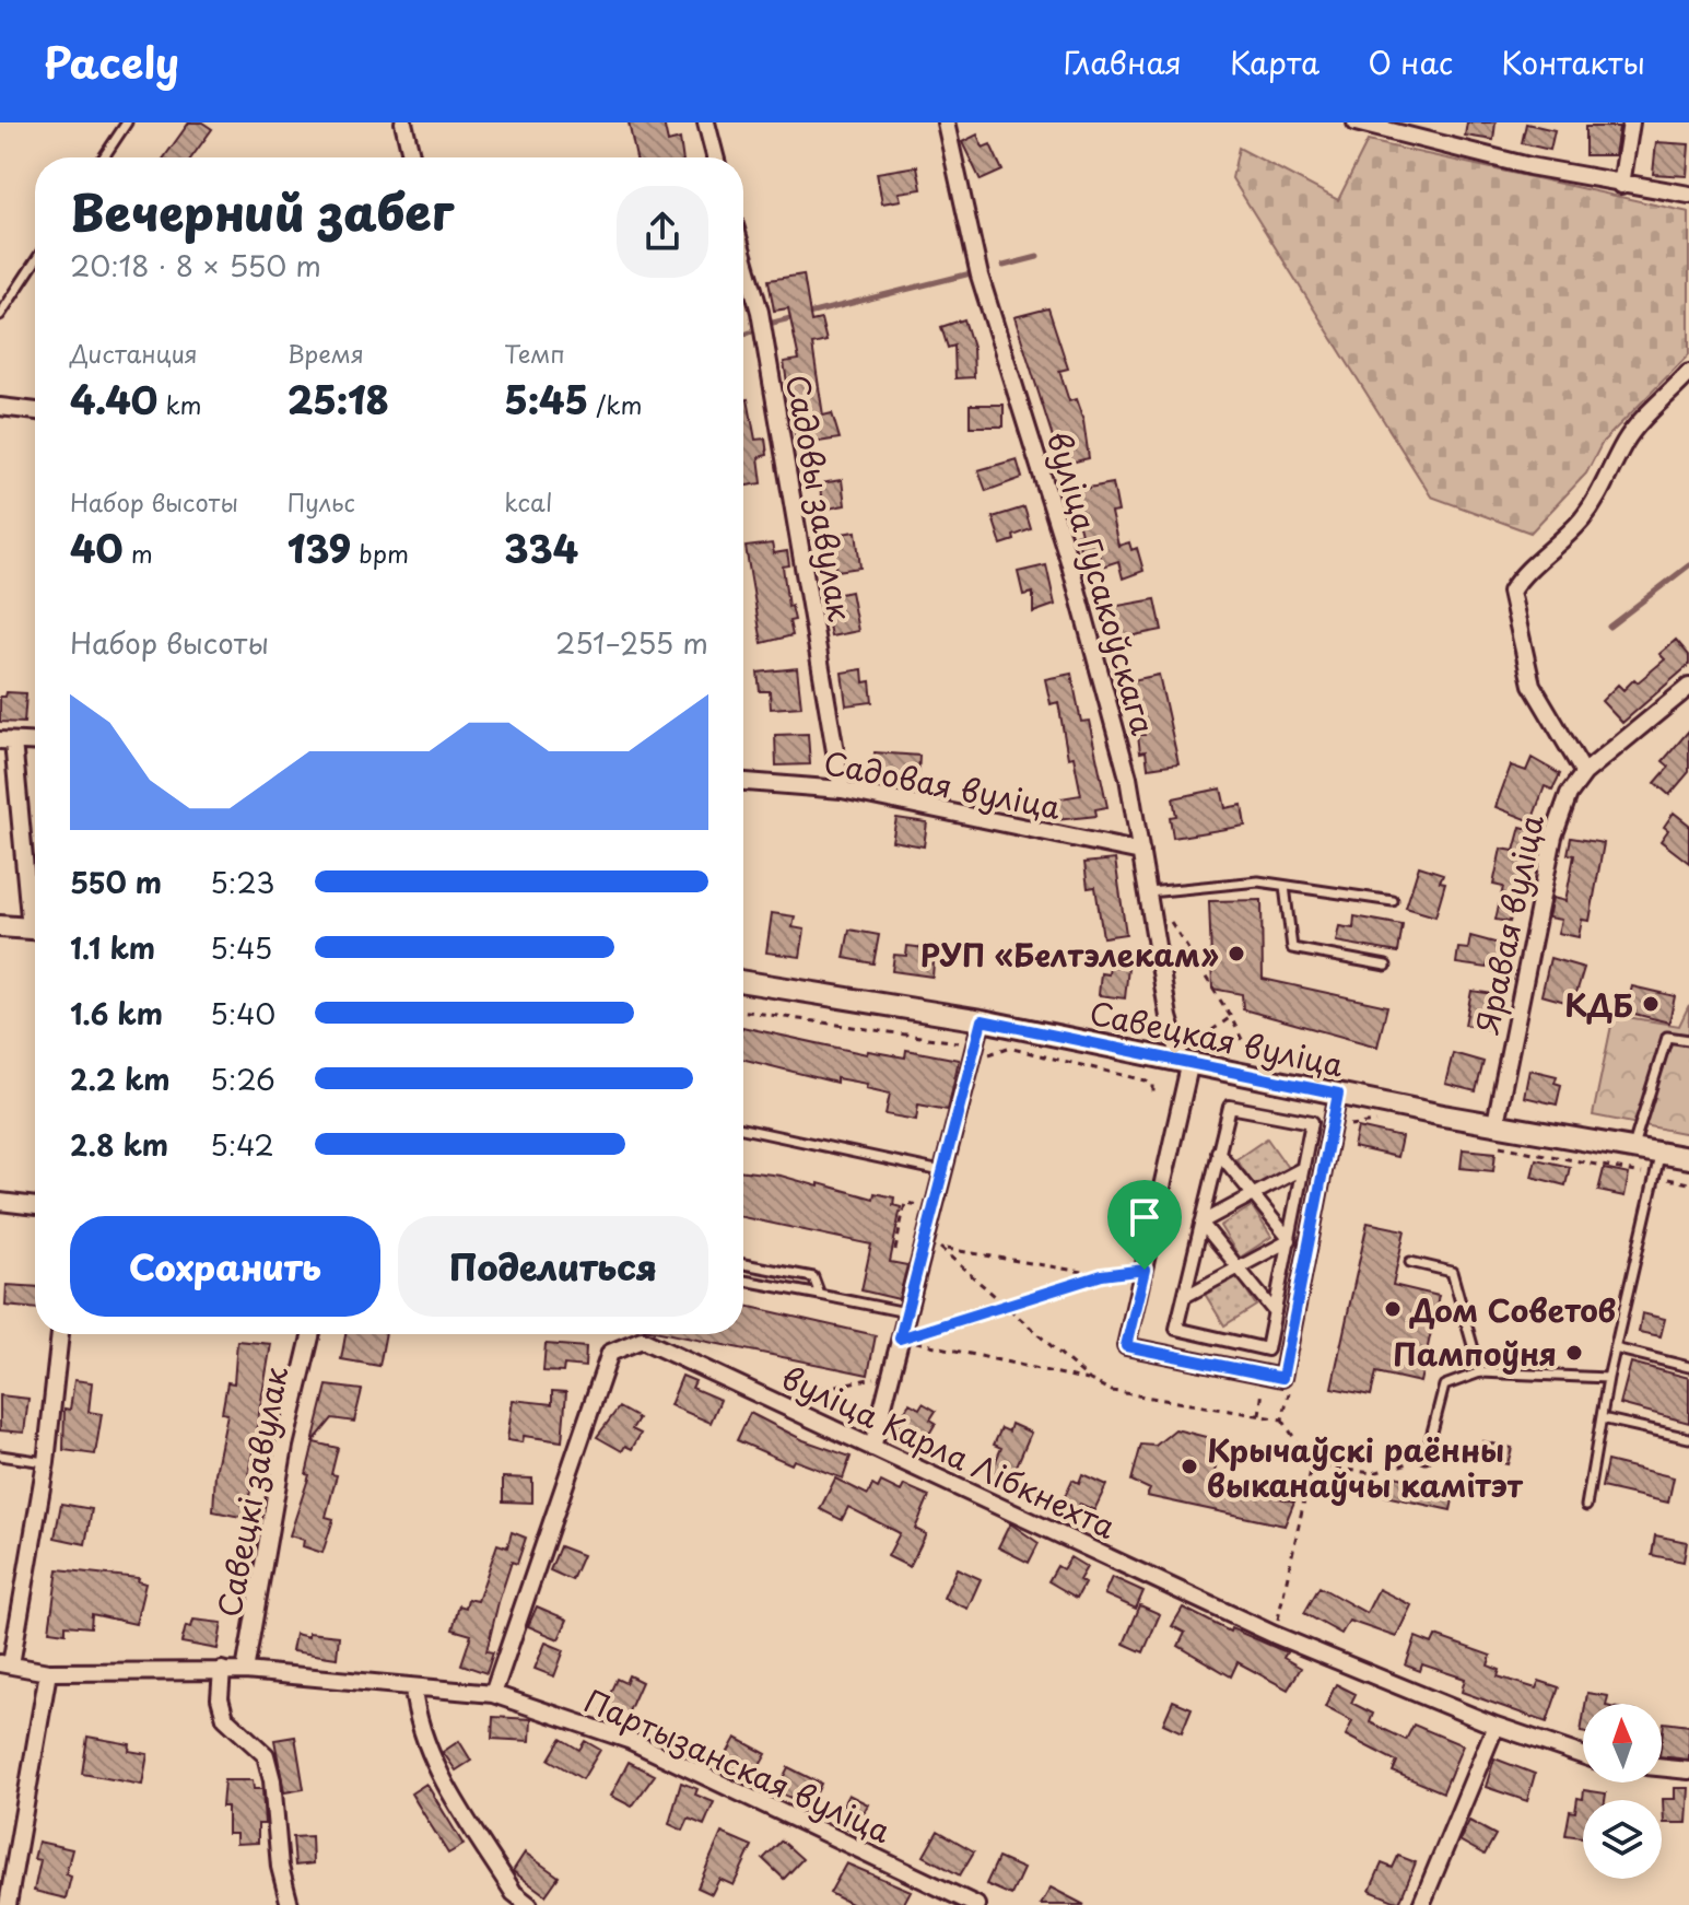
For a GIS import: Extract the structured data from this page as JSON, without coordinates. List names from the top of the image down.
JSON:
{
  "streets": {
    "street": [
      "Садовы завулак",
      "вуліца Гусакоўскага",
      "Садовая вуліца",
      "Яравая вуліца",
      "Савецкая вуліца",
      "вуліца Карла Лібкнехта",
      "Савецкі завулак",
      "Партызанская вуліца"
    ]
  },
  "crossings": [
    ["Садовы завулак", "Садовая вуліца"],
    ["вуліца Гусакоўскага", "Садовая вуліца"],
    ["вуліца Гусакоўскага", "Савецкая вуліца"],
    ["Яравая вуліца", "Савецкая вуліца"],
    ["вуліца Карла Лібкнехта", "Партызанская вуліца"],
    ["Савецкі завулак", "Партызанская вуліца"]
  ],
  "places": [
    "РУП «Белтэлекам»",
    "КДБ",
    "Дом Советов",
    "Пампоўня",
    "Крычаўскі раённы выканаўчы камітэт"
  ],
  "north": "top",
  "page": {
    "header": "Pacely",
    "nav": [
      "Главная",
      "Карта",
      "О нас",
      "Контакты"
    ],
    "heading": ["Вечерний забег", "20:18 · 8 × 550 m"],
    "stats": [
      ["Дистанция", "4.40 km"],
      ["Время", "25:18"],
      ["Темп", "5:45 /km"],
      ["Набор высоты", "40 m"],
      ["Пульс", "139 bpm"],
      ["kcal", "334"]
    ],
    "chart": ["Набор высоты", "251–255 m"],
    "list": [
      {
        "name": "550 m",
        "note": "5:23"
      },
      {
        "name": "1.1 km",
        "note": "5:45"
      },
      {
        "name": "1.6 km",
        "note": "5:40"
      },
      {
        "name": "2.2 km",
        "note": "5:26"
      },
      {
        "name": "2.8 km",
        "note": "5:42"
      }
    ],
    "buttons": ["Сохранить", "Поделиться"]
  }
}
